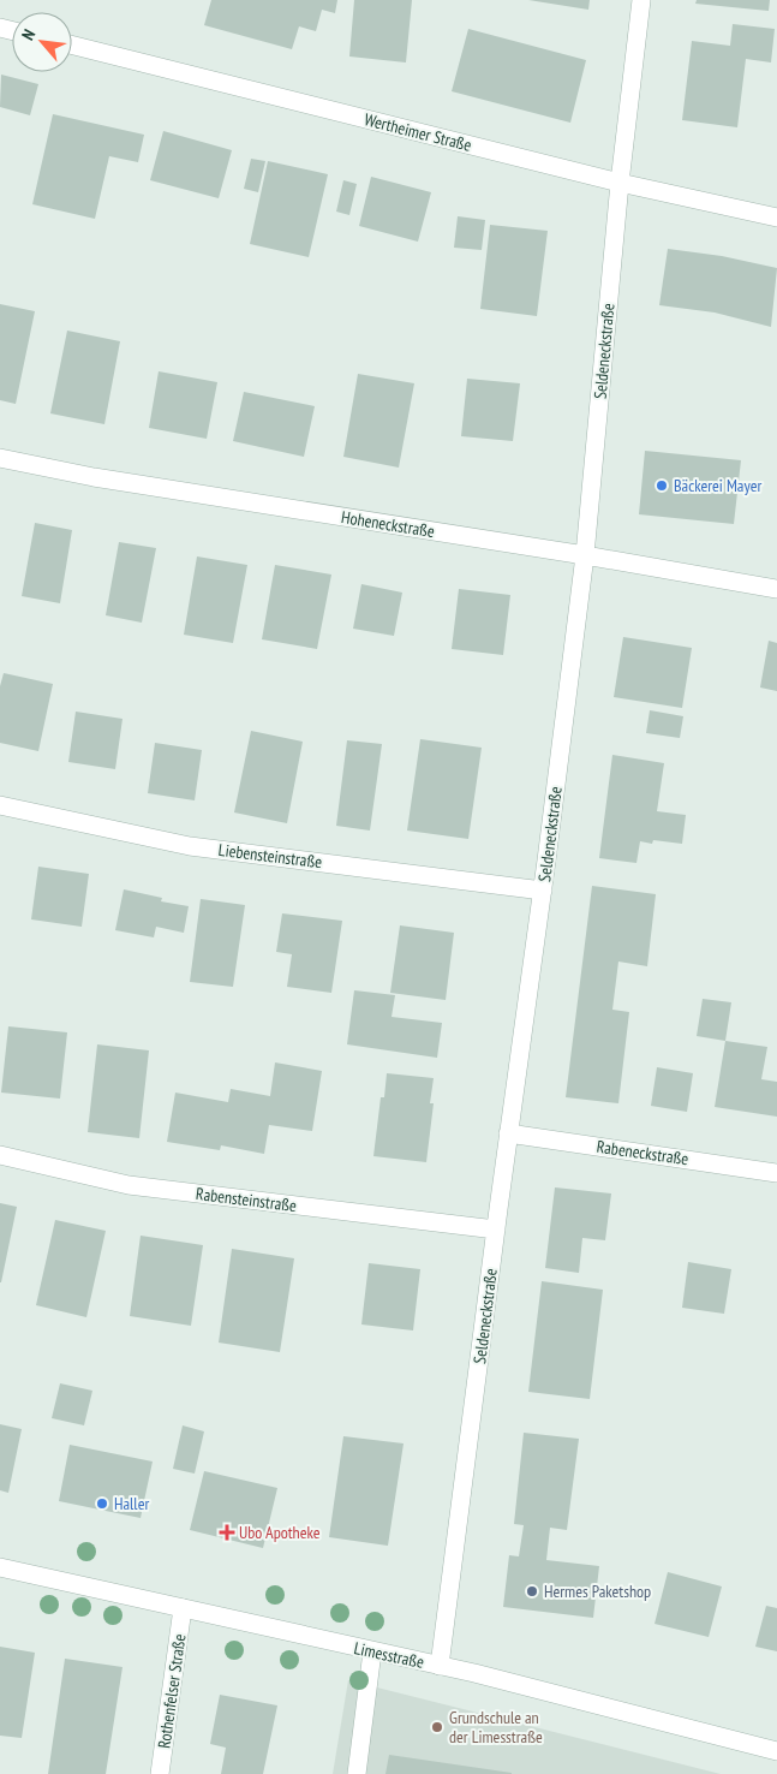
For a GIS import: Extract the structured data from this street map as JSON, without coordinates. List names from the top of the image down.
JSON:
{
  "streets": {
    "street": [
      "Wertheimer Straße",
      "Seldeneckstraße",
      "Hoheneckstraße",
      "Liebensteinstraße",
      "Rabeneckstraße",
      "Rabensteinstraße",
      "Limesstraße",
      "Rothenfelser Straße"
    ]
  },
  "crossings": [
    ["Wertheimer Straße", "Seldeneckstraße"],
    ["Seldeneckstraße", "Hoheneckstraße"],
    ["Seldeneckstraße", "Liebensteinstraße"],
    ["Seldeneckstraße", "Rabeneckstraße"],
    ["Seldeneckstraße", "Rabensteinstraße"],
    ["Seldeneckstraße", "Limesstraße"],
    ["Limesstraße", "Rothenfelser Straße"]
  ],
  "places": {
    "other": [
      "Bäckerei Mayer",
      "Haller",
      "Hermes Paketshop",
      "Grundschule an der Limesstraße"
    ],
    "health": ["Ubo Apotheke"]
  },
  "north": "top left"
}
